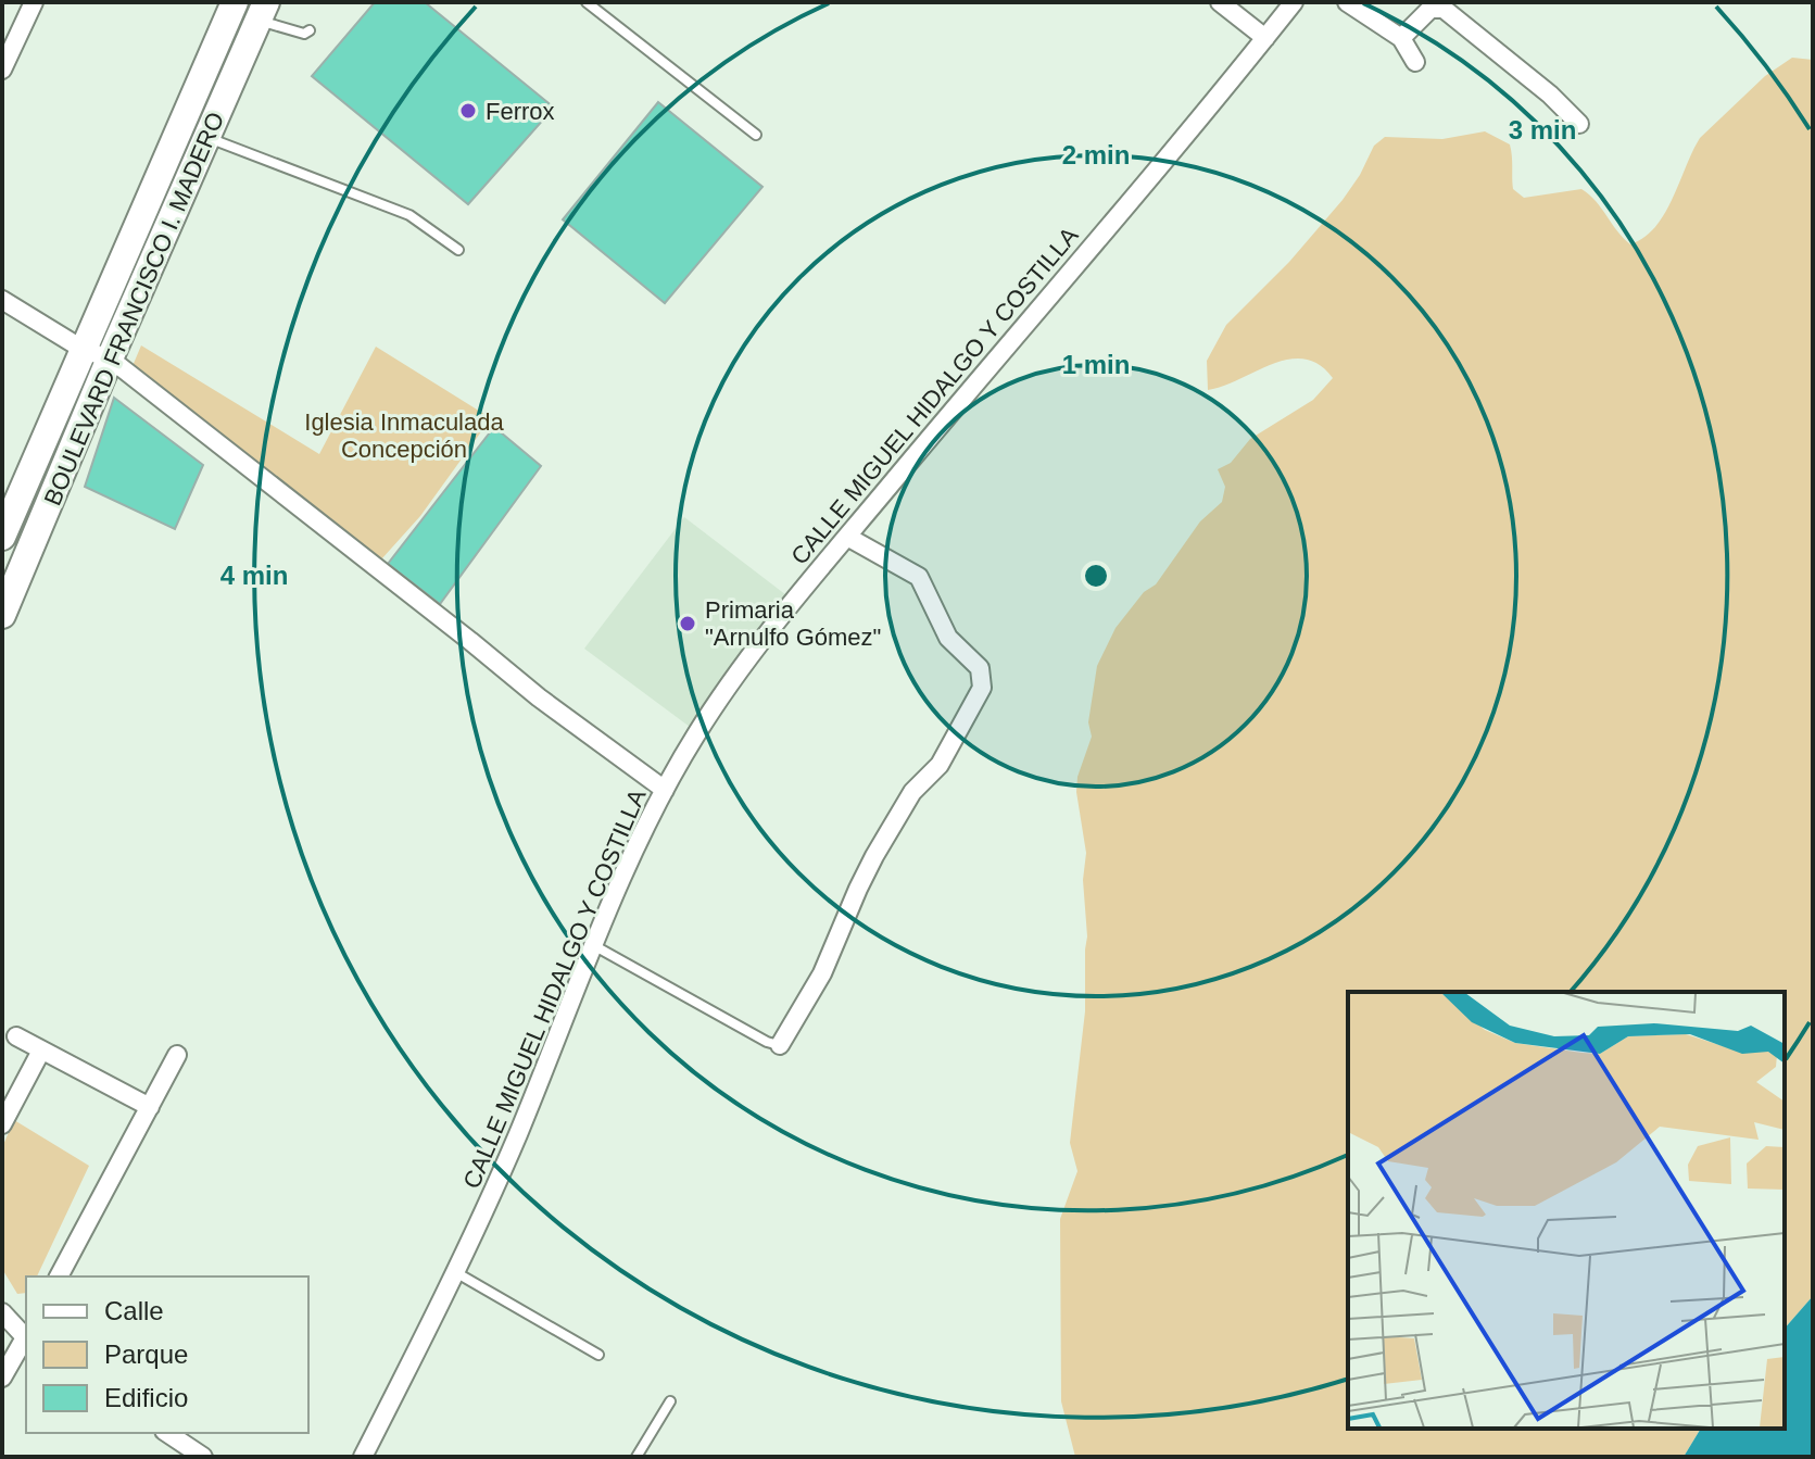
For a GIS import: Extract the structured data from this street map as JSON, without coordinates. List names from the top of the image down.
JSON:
{
  "streets": {
    "main road": ["BOULEVARD FRANCISCO I. MADERO"],
    "street": ["CALLE MIGUEL HIDALGO Y COSTILLA"]
  },
  "parks": ["Iglesia Inmaculada Concepción"],
  "places": ["Ferrox", "Primaria \"Arnulfo Gómez\""],
  "legend": ["Calle", "Parque", "Edificio"],
  "rings": [
    "3 min",
    "2 min",
    "1 min",
    "4 min"
  ]
}
